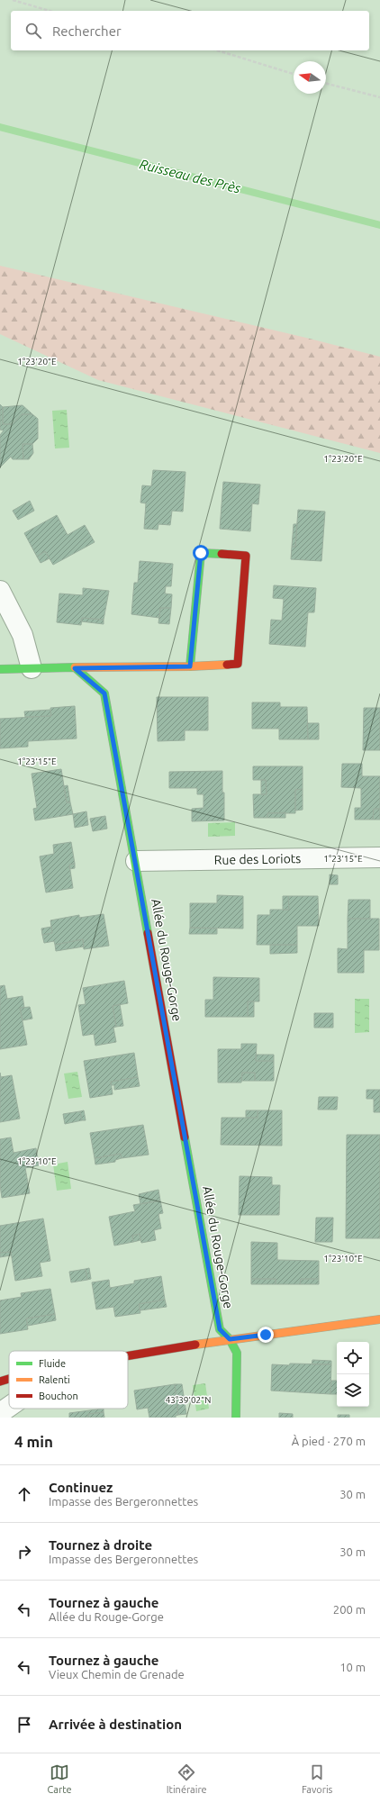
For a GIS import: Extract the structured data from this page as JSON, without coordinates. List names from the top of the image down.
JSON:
{
  "streets": {
    "street": ["Rue des Loriots", "Allée du Rouge-Gorge"]
  },
  "crossings": [
    ["Rue des Loriots", "Allée du Rouge-Gorge"]
  ],
  "water": ["Ruisseau des Près"],
  "legend": ["Fluide", "Ralenti", "Bouchon"],
  "north": "left",
  "page": {
    "search": "Rechercher",
    "heading": ["4 min", "À pied · 270 m"],
    "list": [
      ["Continuez", "Impasse des Bergeronnettes", "30 m"],
      ["Tournez à droite", "Impasse des Bergeronnettes", "30 m"],
      ["Tournez à gauche", "Allée du Rouge-Gorge", "200 m"],
      ["Tournez à gauche", "Vieux Chemin de Grenade", "10 m"],
      "Arrivée à destination"
    ],
    "nav": ["Carte", "Itinéraire", "Favoris"]
  },
  "coordinates": [
    "1°23'20\"E",
    "1°23'15\"E",
    "1°23'10\"E",
    "43°39'02\"N"
  ]
}
